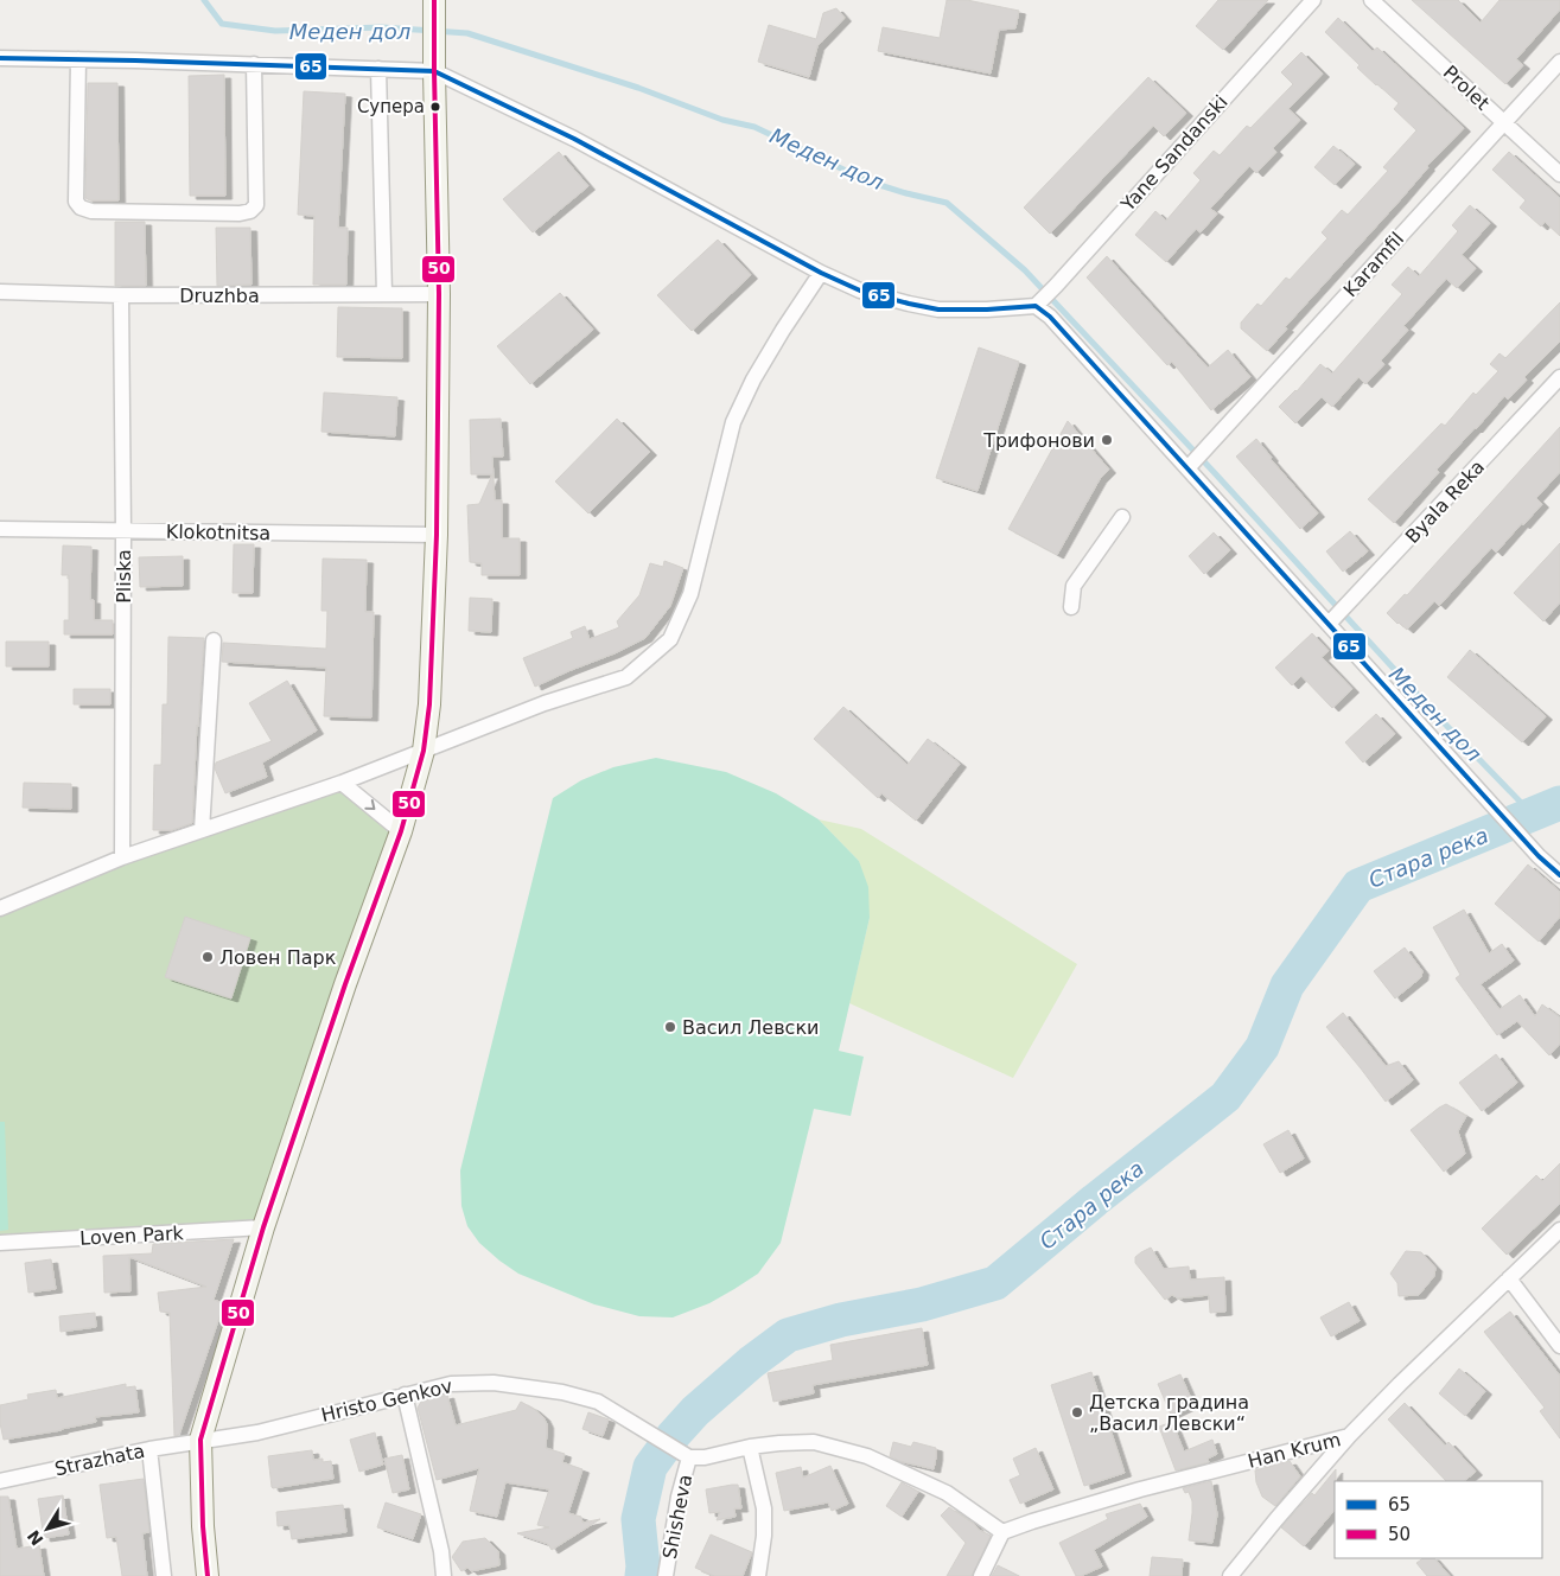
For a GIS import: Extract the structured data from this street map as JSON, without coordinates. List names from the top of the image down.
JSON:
{
  "streets": {
    "street": [
      "Prolet",
      "Yane Sandanski",
      "Karamfil",
      "Druzhba",
      "Byala Reka",
      "Klokotnitsa",
      "Pliska",
      "Loven Park",
      "Hristo Genkov",
      "Han Krum",
      "Strazhata",
      "Shisheva"
    ]
  },
  "crossings": [
    ["Prolet", "Karamfil"],
    ["Druzhba", "Pliska"],
    ["Klokotnitsa", "Pliska"],
    ["Hristo Genkov", "Strazhata"],
    ["Hristo Genkov", "Shisheva"]
  ],
  "water": ["Меден дол", "Стара река"],
  "places": [
    "Супера",
    "Трифонови",
    "Ловен Парк",
    "Васил Левски",
    "Детска градина „Васил Левски“"
  ],
  "lines": ["transit line 50", "transit line 65"],
  "legend": ["65", "50"],
  "north": "bottom left"
}
